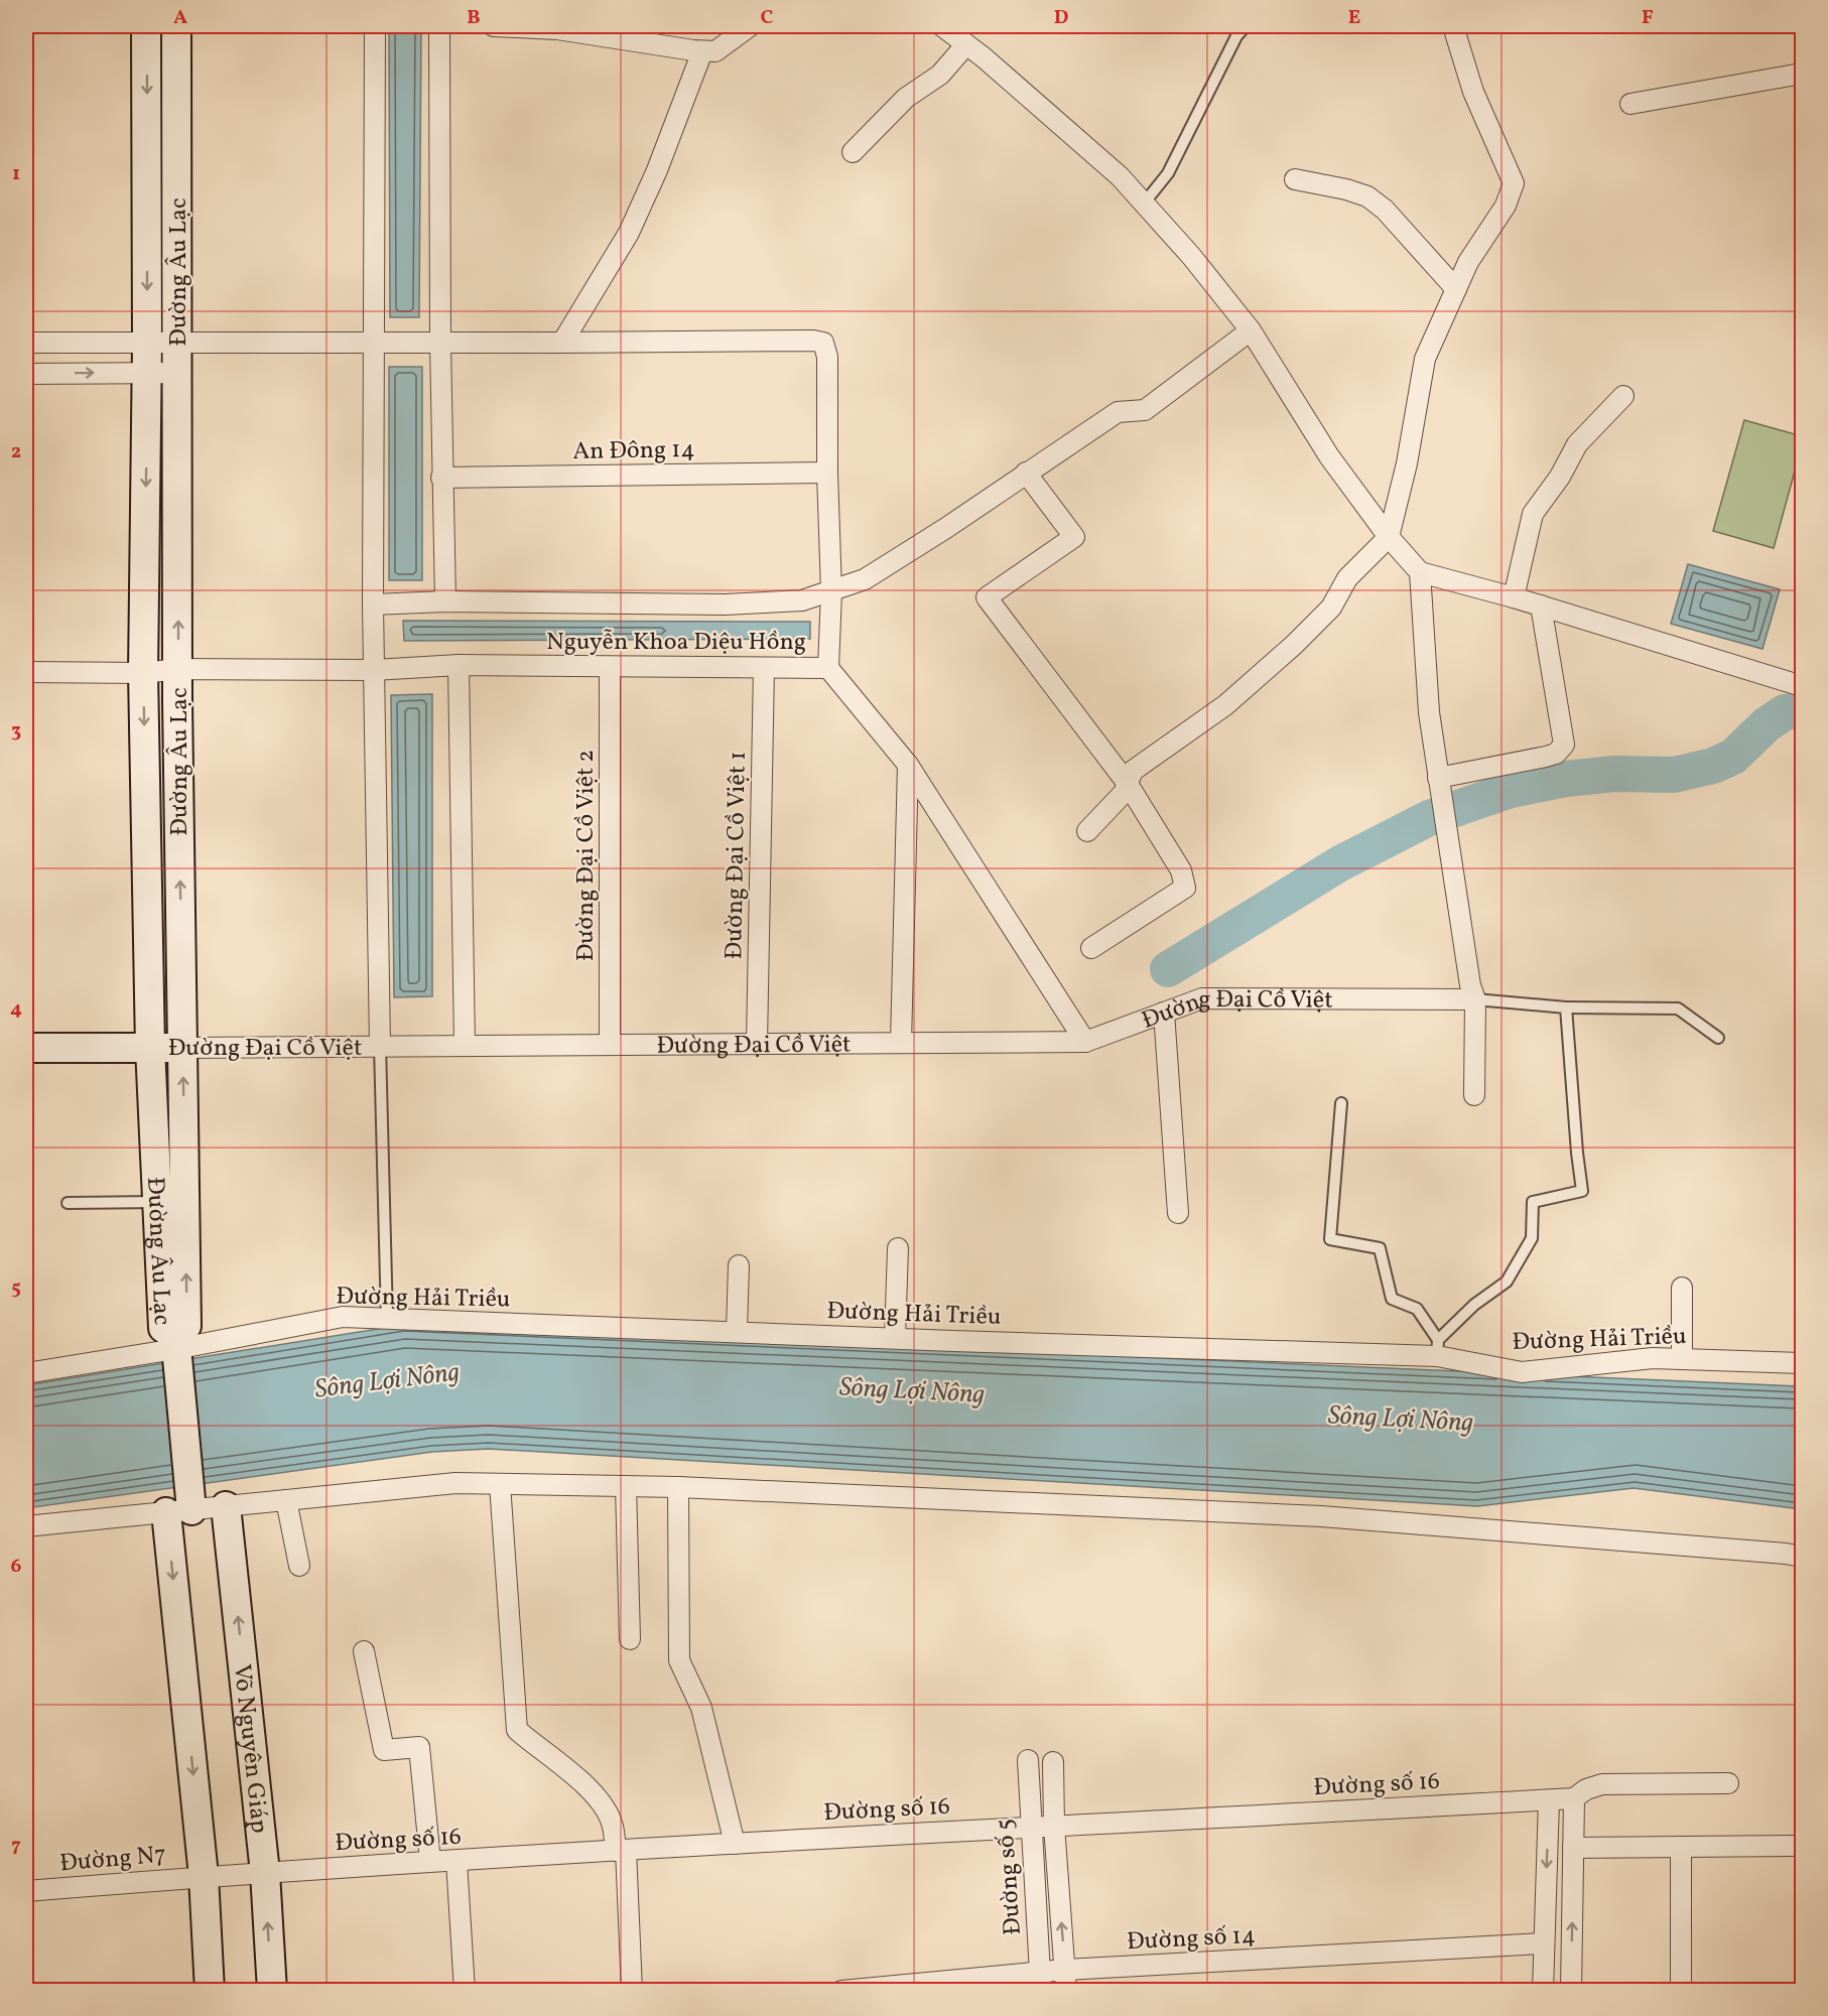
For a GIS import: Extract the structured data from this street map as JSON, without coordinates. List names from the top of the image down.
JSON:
{
  "streets": {
    "street": [
      "Đường Âu Lạc",
      "An Đông 14",
      "Nguyễn Khoa Diệu Hồng",
      "Đường Đại Cồ Việt 2",
      "Đường Đại Cồ Việt 1",
      "Đường Đại Cồ Việt",
      "Đường Hải Triều",
      "Võ Nguyên Giáp",
      "Đường số 16",
      "Đường N7",
      "Đường số 5",
      "Đường số 14"
    ]
  },
  "crossings": [
    ["Đường Âu Lạc", "Nguyễn Khoa Diệu Hồng"],
    ["Đường Âu Lạc", "Đường Đại Cồ Việt"],
    ["Đường Âu Lạc", "Đường Hải Triều"],
    ["Nguyễn Khoa Diệu Hồng", "Đường Đại Cồ Việt 2"],
    ["Nguyễn Khoa Diệu Hồng", "Đường Đại Cồ Việt 1"],
    ["Nguyễn Khoa Diệu Hồng", "Đường Đại Cồ Việt"],
    ["Đường Đại Cồ Việt 2", "Đường Đại Cồ Việt"],
    ["Đường Đại Cồ Việt 1", "Đường Đại Cồ Việt"],
    ["Võ Nguyên Giáp", "Đường số 16"],
    ["Đường số 16", "Đường N7"],
    ["Đường số 16", "Đường số 5"],
    ["Đường số 5", "Đường số 14"]
  ],
  "water": ["Sông Lợi Nông"],
  "grid": {
    "columns": [
      "A",
      "B",
      "C",
      "D",
      "E",
      "F"
    ],
    "rows": [
      "1",
      "2",
      "3",
      "4",
      "5",
      "6",
      "7"
    ]
  }
}
